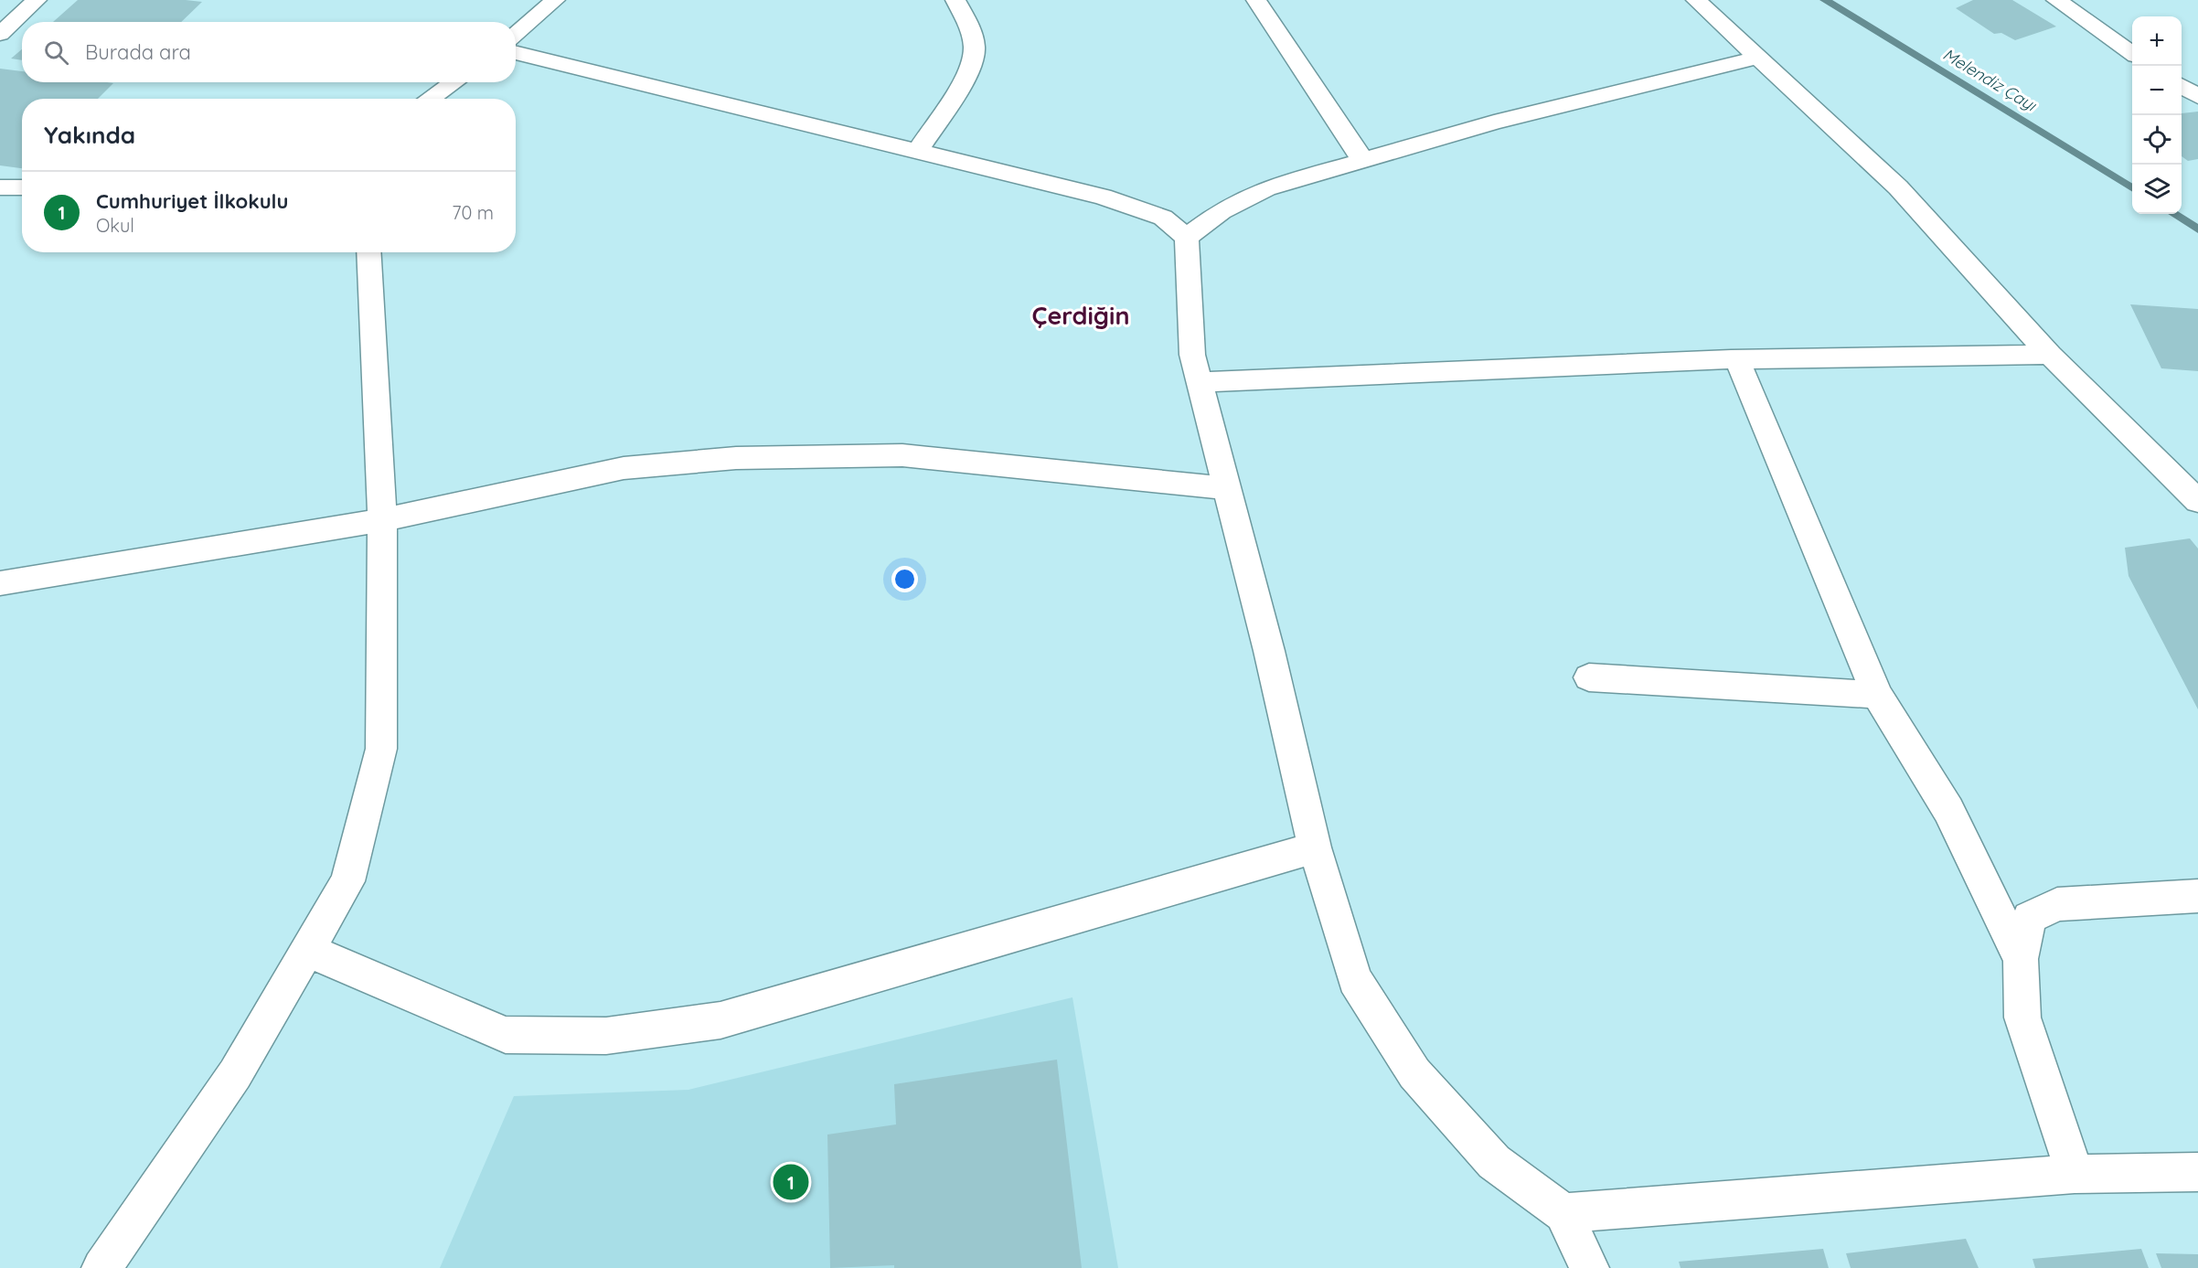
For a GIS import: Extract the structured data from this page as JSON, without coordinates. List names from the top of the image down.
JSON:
{
  "districts": ["Çerdiğin"],
  "water": ["Melendiz Çayı"],
  "page": {
    "map_buttons": ["+", "−"],
    "search": "Burada ara",
    "heading": "Yakında",
    "list": [
      {
        "mark": "1",
        "name": "Cumhuriyet İlkokulu",
        "note": "Okul",
        "value": "70 m"
      }
    ],
    "pins": "1"
  }
}
